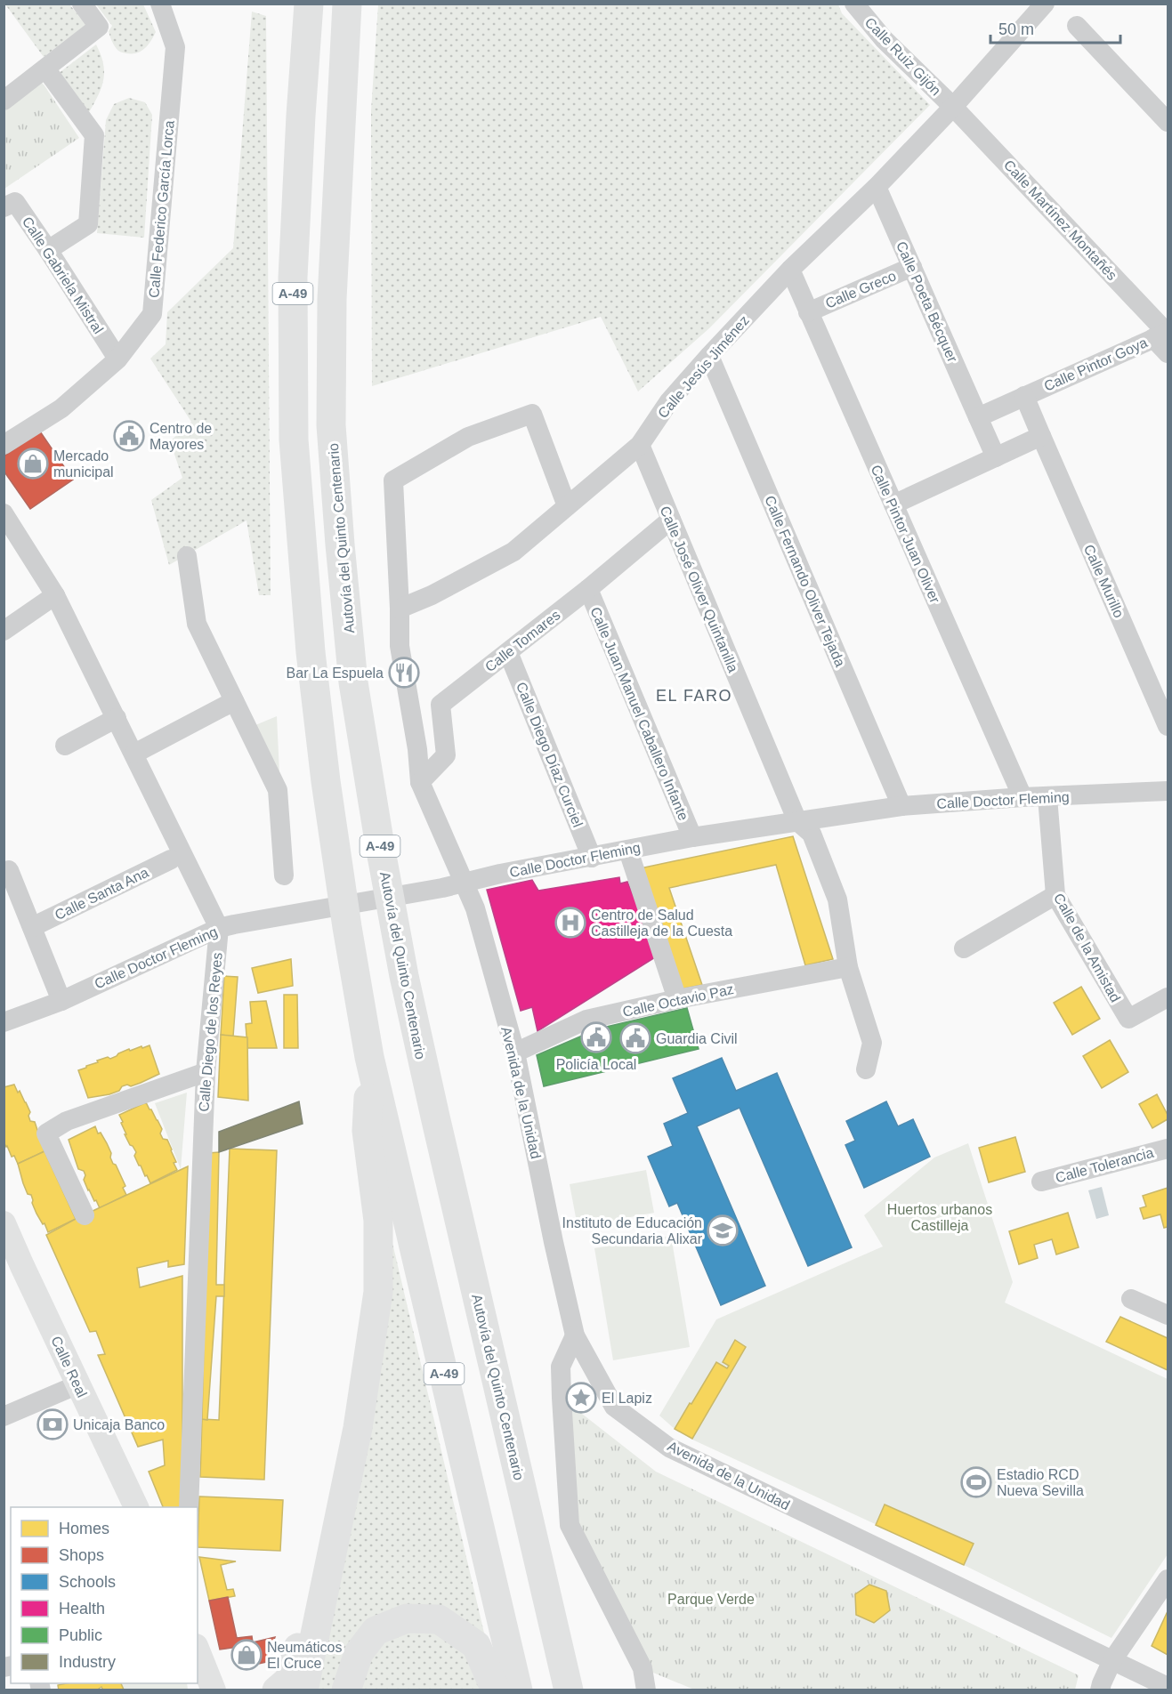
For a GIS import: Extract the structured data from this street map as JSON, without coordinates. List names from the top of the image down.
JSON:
{
  "streets": {
    "highway": ["A-49", "Autovía del Quinto Centenario"],
    "main road": ["Calle Real"],
    "street": [
      "Calle Ruiz Gijón",
      "Calle Federico García Lorca",
      "Calle Martínez Montañés",
      "Calle Gabriela Mistral",
      "Calle Greco",
      "Calle Poeta Bécquer",
      "Calle Pintor Goya",
      "Calle Jesús Jiménez",
      "Calle Pintor Juan Oliver",
      "Calle Fernando Oliver Tejada",
      "Calle Murillo",
      "Calle José Oliver Quintanilla",
      "Calle Tomares",
      "Calle Juan Manuel Caballero Infante",
      "Calle Diego Díaz Curciel",
      "Calle Doctor Fleming",
      "Calle Santa Ana",
      "Calle de la Amistad",
      "Calle Octavio Paz",
      "Calle Diego de los Reyes",
      "Avenida de la Unidad",
      "Calle Tolerancia"
    ]
  },
  "crossings": [
    ["Calle Ruiz Gijón", "Calle Martínez Montañés"],
    ["Calle Ruiz Gijón", "Calle Jesús Jiménez"],
    ["Calle Federico García Lorca", "Calle Gabriela Mistral"],
    ["Calle Martínez Montañés", "Calle Pintor Goya"],
    ["Calle Martínez Montañés", "Calle Jesús Jiménez"],
    ["Calle Greco", "Calle Poeta Bécquer"],
    ["Calle Greco", "Calle Pintor Juan Oliver"],
    ["Calle Poeta Bécquer", "Calle Pintor Goya"],
    ["Calle Poeta Bécquer", "Calle Jesús Jiménez"],
    ["Calle Pintor Goya", "Calle Murillo"],
    ["Calle Jesús Jiménez", "Calle Pintor Juan Oliver"],
    ["Calle Jesús Jiménez", "Calle Fernando Oliver Tejada"],
    ["Calle Jesús Jiménez", "Calle José Oliver Quintanilla"],
    ["Calle Jesús Jiménez", "Avenida de la Unidad"],
    ["Calle Pintor Juan Oliver", "Calle Doctor Fleming"],
    ["Calle Fernando Oliver Tejada", "Calle Doctor Fleming"],
    ["Calle José Oliver Quintanilla", "Calle Tomares"],
    ["Calle José Oliver Quintanilla", "Calle Doctor Fleming"],
    ["Calle José Oliver Quintanilla", "Calle Octavio Paz"],
    ["Calle Tomares", "Calle Juan Manuel Caballero Infante"],
    ["Calle Tomares", "Calle Diego Díaz Curciel"],
    ["Calle Tomares", "Avenida de la Unidad"],
    ["Calle Juan Manuel Caballero Infante", "Calle Doctor Fleming"],
    ["Calle Diego Díaz Curciel", "Calle Doctor Fleming"],
    ["Calle Doctor Fleming", "Calle de la Amistad"],
    ["Calle Doctor Fleming", "Calle Diego de los Reyes"],
    ["Calle Doctor Fleming", "Avenida de la Unidad"],
    ["Calle Octavio Paz", "Avenida de la Unidad"]
  ],
  "districts": ["EL FARO"],
  "parks": ["Huertos urbanos Castilleja", "Parque Verde"],
  "places": {
    "public building": ["Centro de Mayores", "Policía Local", "Guardia Civil"],
    "shop": ["Mercado municipal", "Neumáticos El Cruce"],
    "restaurant": ["Bar La Espuela"],
    "hospital": ["Centro de Salud Castilleja de la Cuesta"],
    "school or university": ["Instituto de Educación Secundaria Alixar"],
    "place": ["El Lapiz"],
    "bank": ["Unicaja Banco"],
    "sports": ["Estadio RCD Nueva Sevilla"]
  },
  "legend": [
    "Homes",
    "Shops",
    "Schools",
    "Health",
    "Public",
    "Industry"
  ],
  "scale_bar": "50 m"
}
